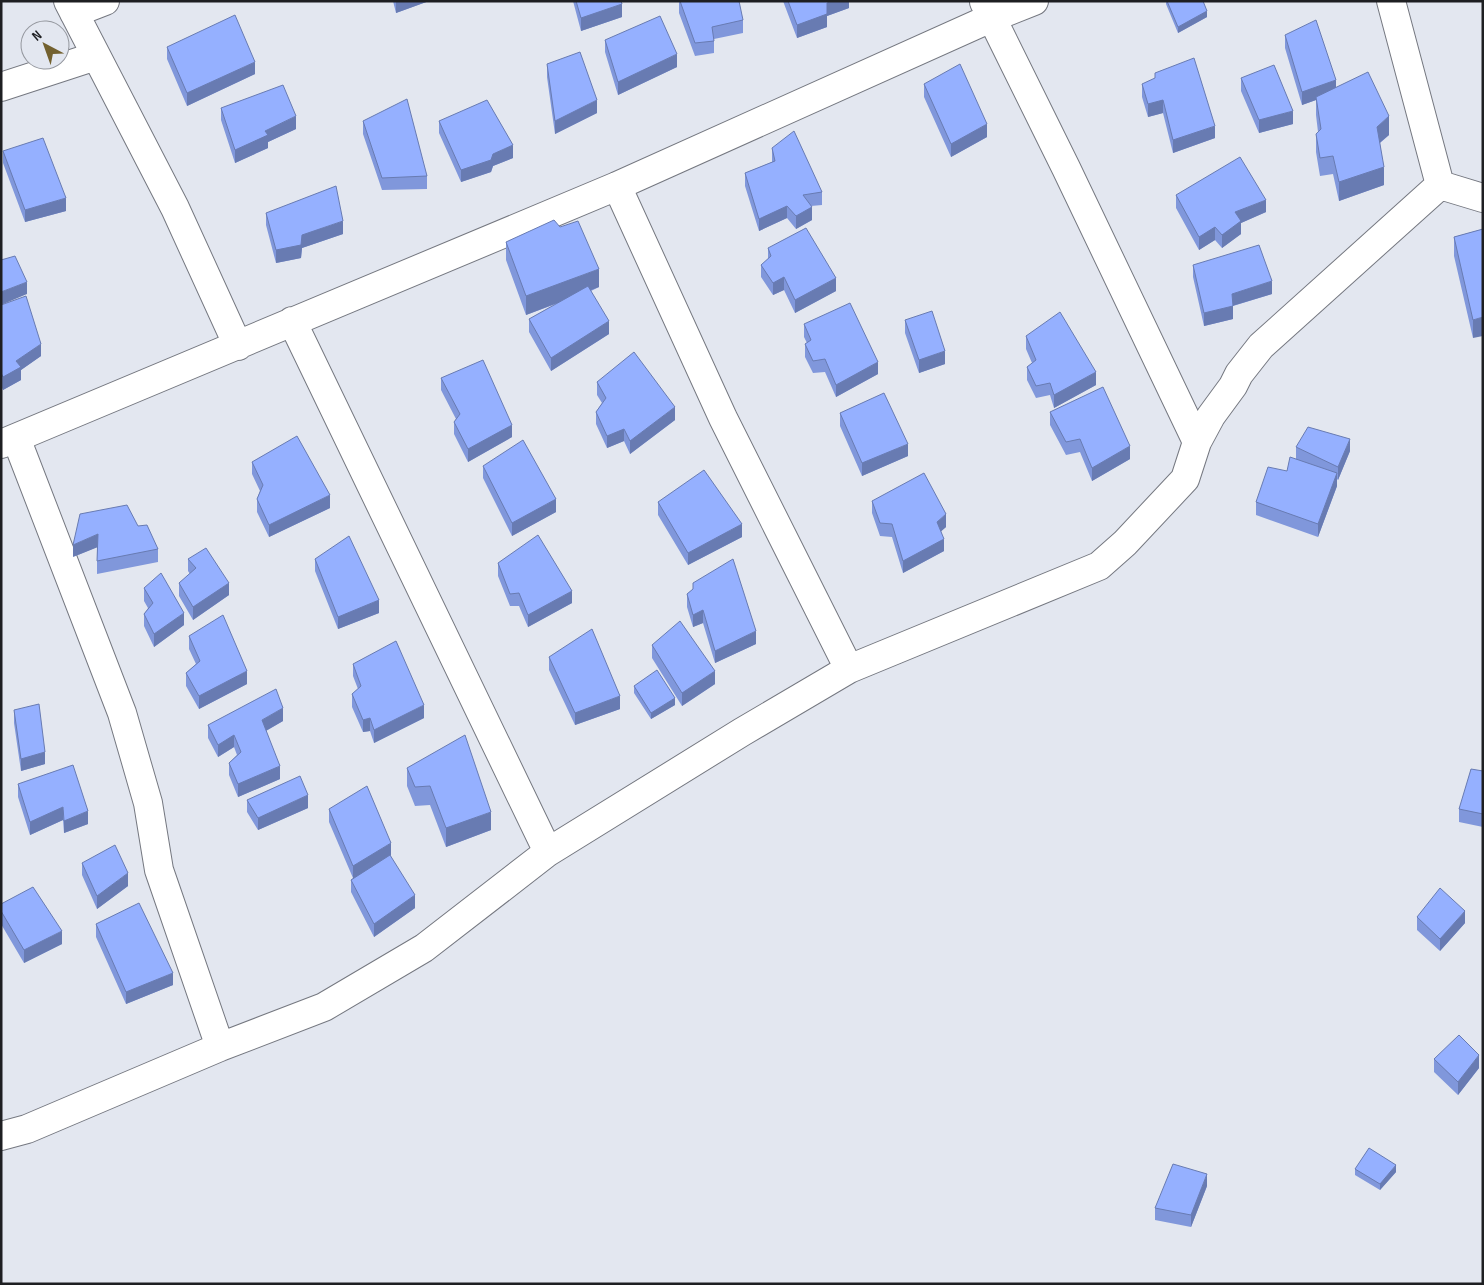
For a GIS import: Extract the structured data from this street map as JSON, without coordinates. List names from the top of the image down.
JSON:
{
  "north": "top left"
}
